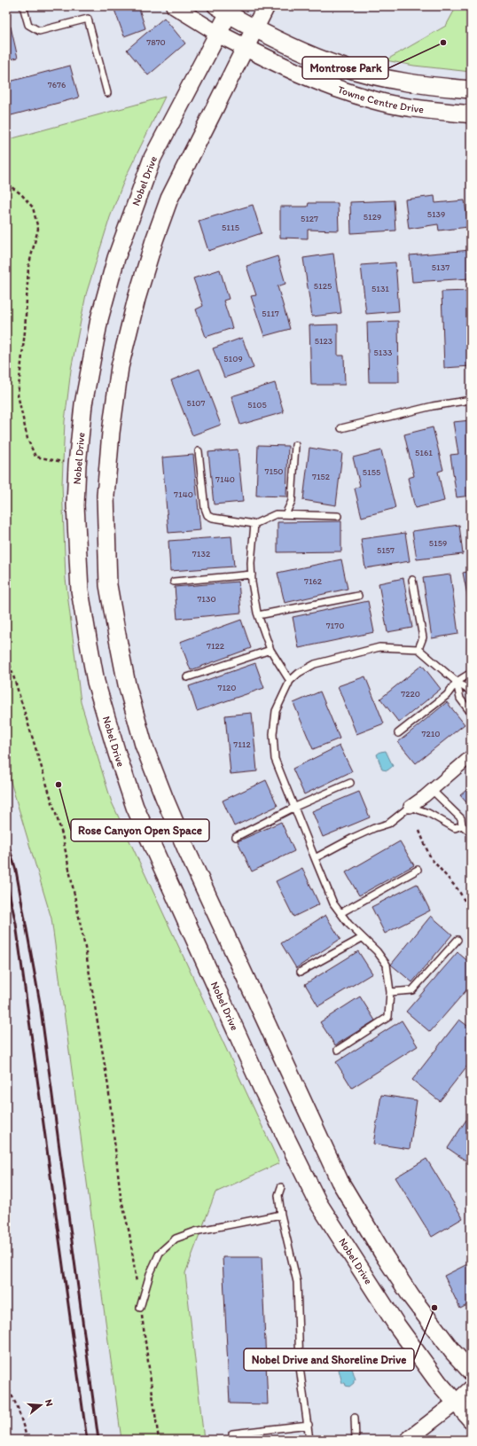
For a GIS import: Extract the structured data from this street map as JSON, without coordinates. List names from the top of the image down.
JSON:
{
  "streets": {
    "main road": ["Towne Centre Drive", "Nobel Drive"]
  },
  "crossings": [
    ["Towne Centre Drive", "Nobel Drive"]
  ],
  "places": ["Montrose Park", "Rose Canyon Open Space", "Nobel Drive and Shoreline Drive"],
  "house_numbers": [
    "7870",
    "7676",
    "5139",
    "5129",
    "5127",
    "5115",
    "5137",
    "5125",
    "5131",
    "5117",
    "5123",
    "5133",
    "5109",
    "5107",
    "5105",
    "5161",
    "7150",
    "5155",
    "7152",
    "7140",
    "7140",
    "5159",
    "5157",
    "7132",
    "7162",
    "7130",
    "7170",
    "7122",
    "7120",
    "7220",
    "7210",
    "7112"
  ],
  "north": "right"
}
